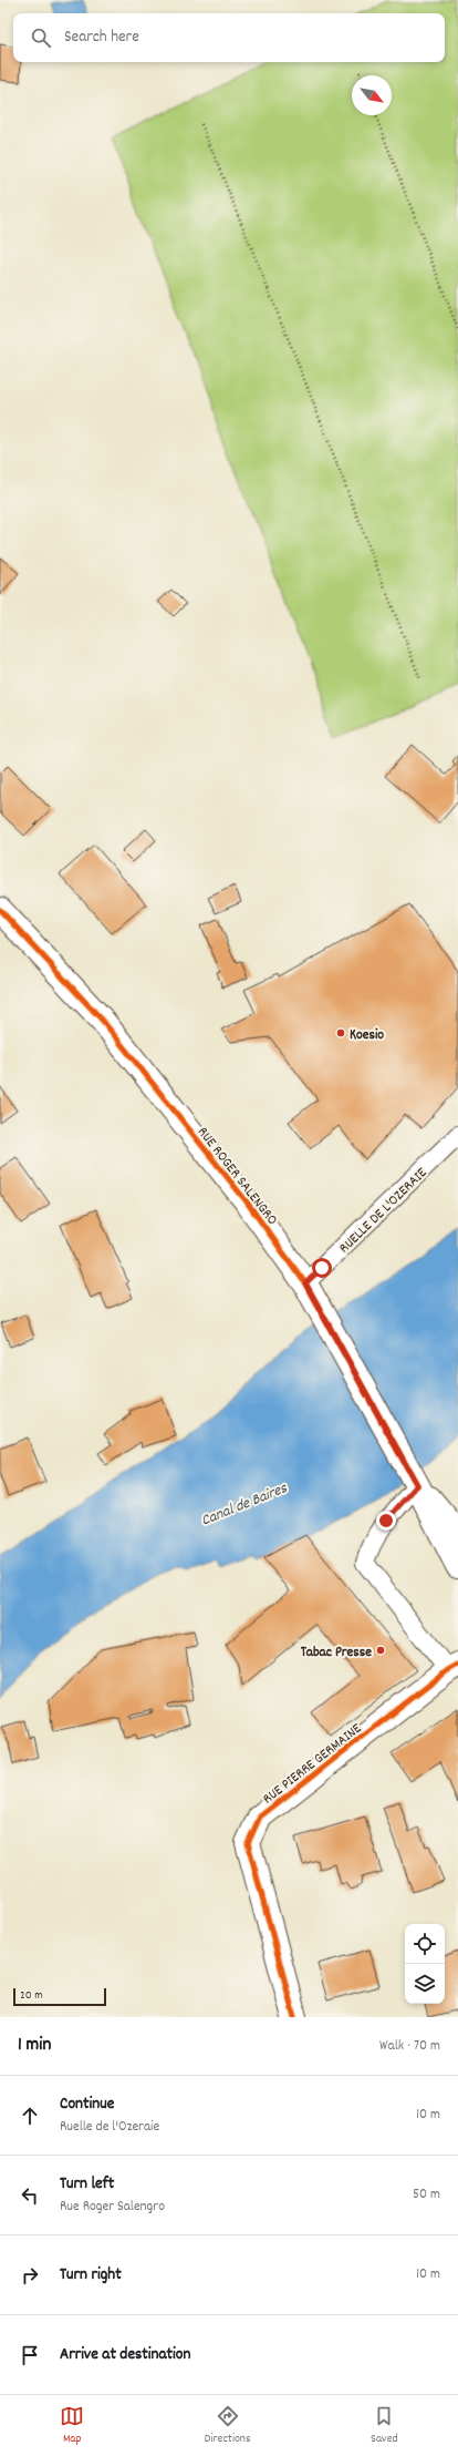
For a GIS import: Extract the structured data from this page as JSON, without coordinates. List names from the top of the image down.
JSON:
{
  "streets": {
    "main road": ["RUE ROGER SALENGRO", "RUE PIERRE GERMAINE"],
    "lane": ["RUELLE DE L'OZERAIE"]
  },
  "crossings": [
    ["RUE ROGER SALENGRO", "RUELLE DE L'OZERAIE"]
  ],
  "water": ["Canal de Baires"],
  "places": ["Koesio", "Tabac Presse"],
  "scale_bar": "20 m",
  "north": "bottom right",
  "page": {
    "search": "Search here",
    "scale": "20 m",
    "heading": ["1 min", "Walk · 70 m"],
    "list": [
      ["Continue", "Ruelle de l'Ozeraie", "10 m"],
      ["Turn left", "Rue Roger Salengro", "50 m"],
      ["Turn right", "10 m"],
      "Arrive at destination"
    ],
    "nav": ["Map", "Directions", "Saved"]
  }
}
